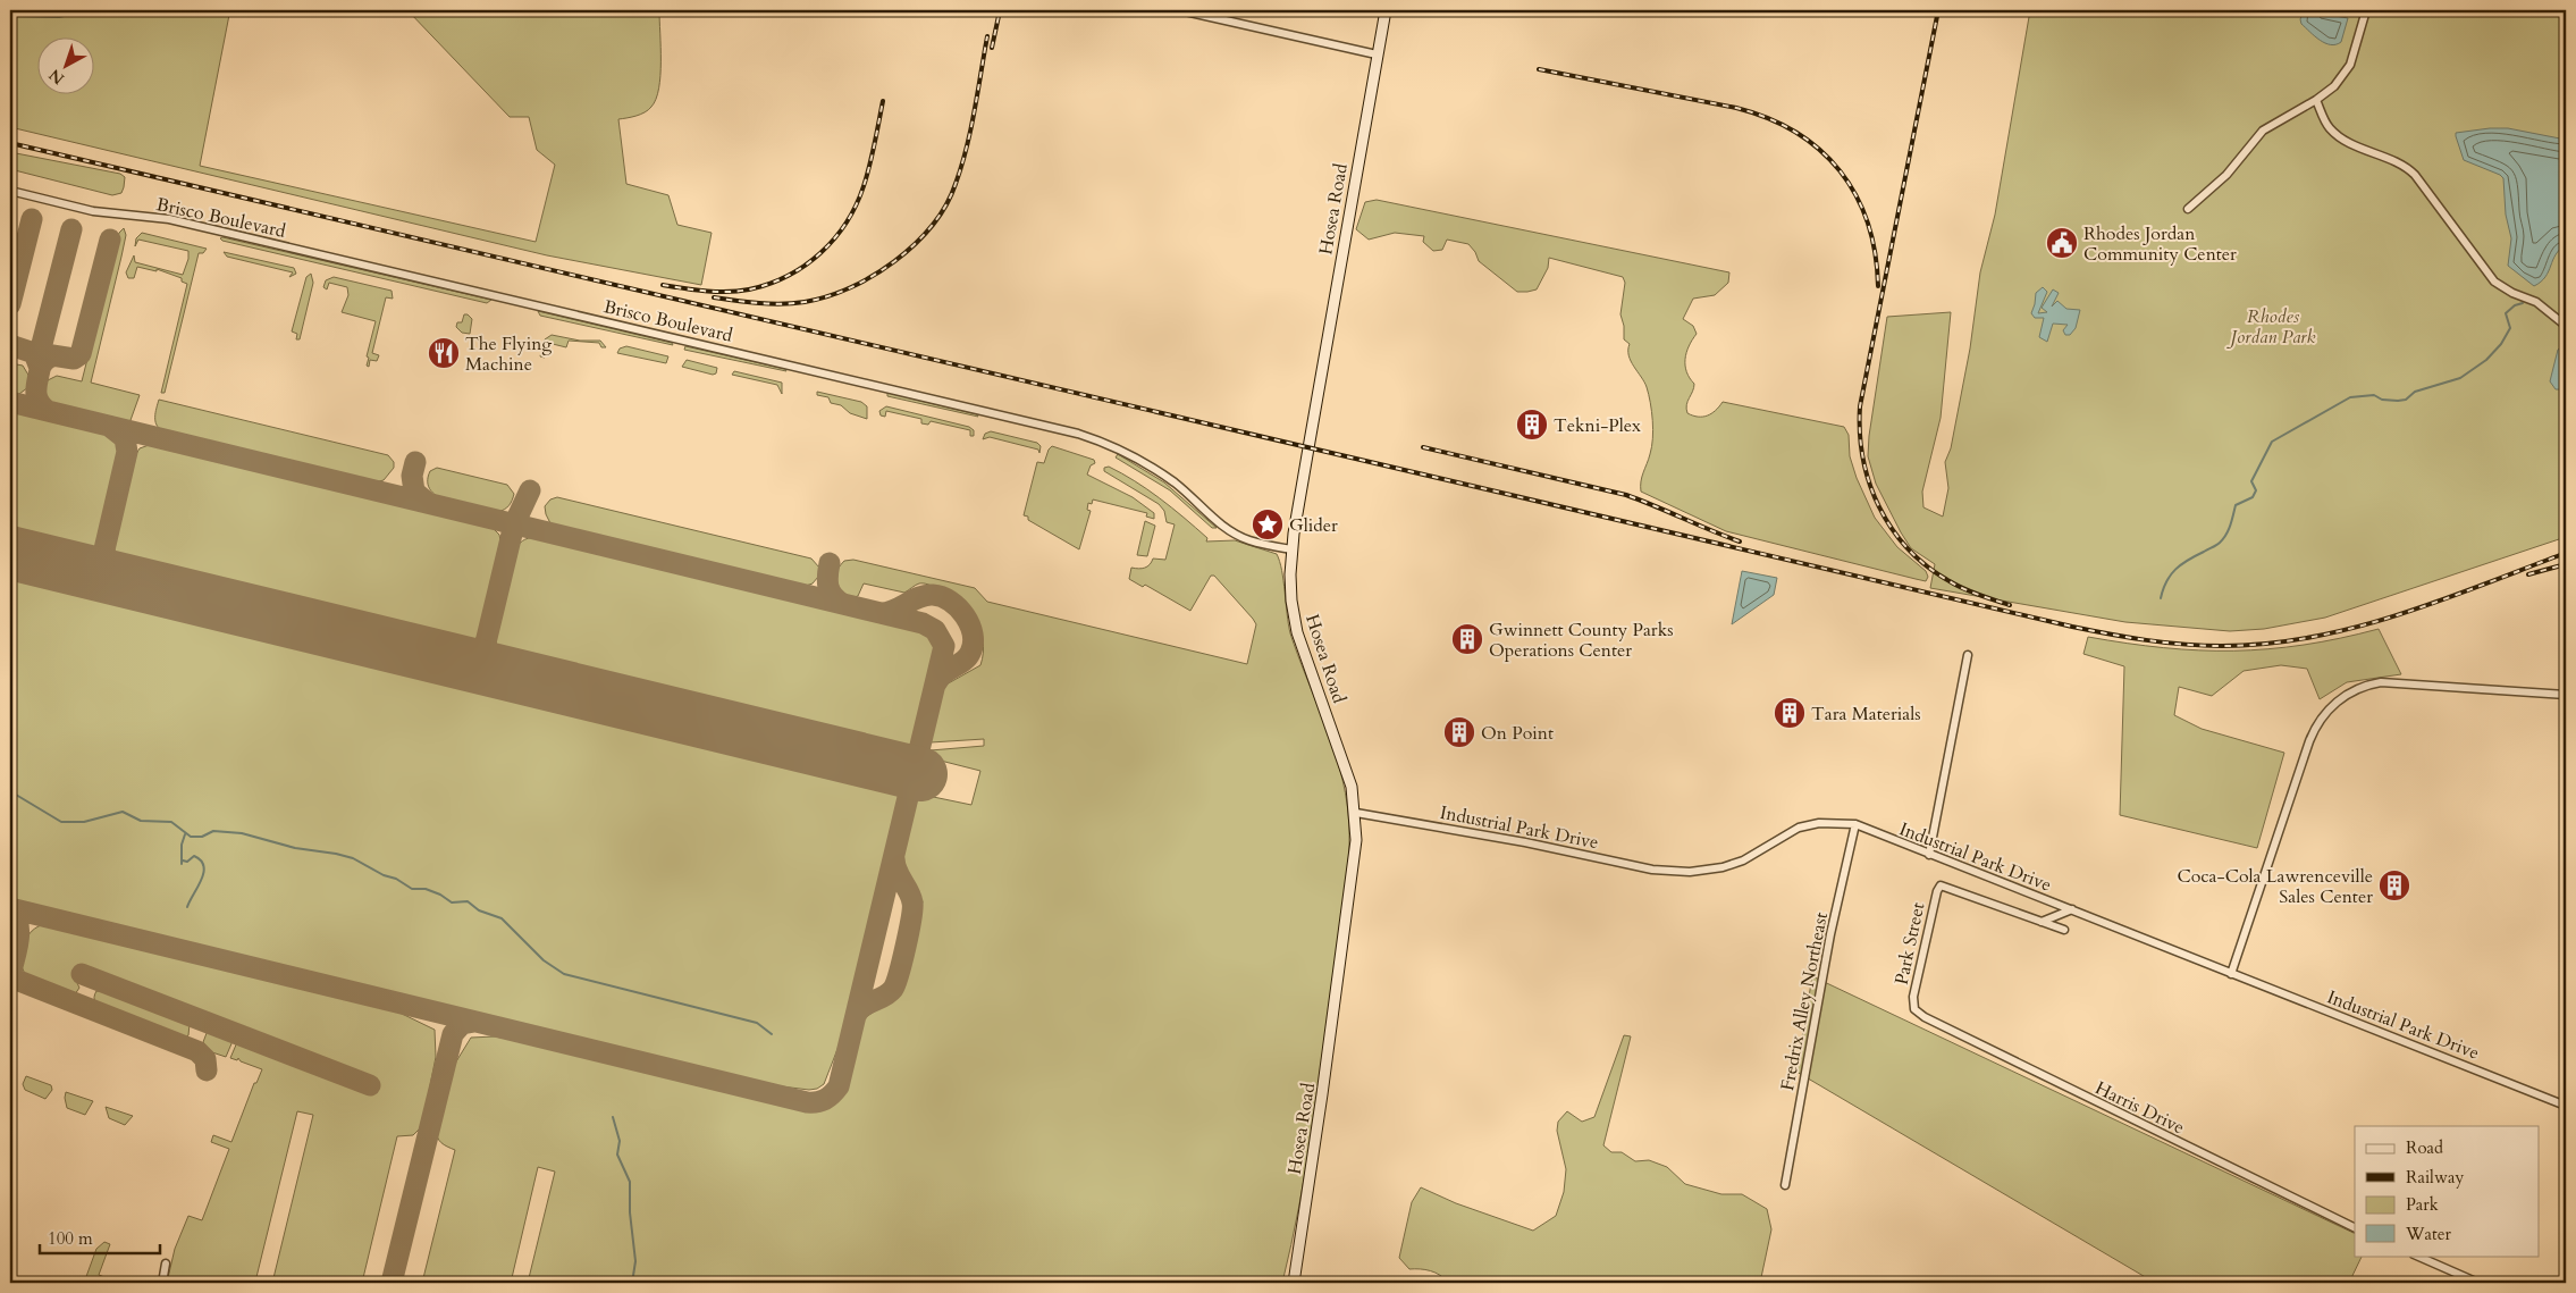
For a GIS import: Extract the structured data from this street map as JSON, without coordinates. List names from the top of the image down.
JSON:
{
  "streets": {
    "street": [
      "Hosea Road",
      "Brisco Boulevard",
      "Industrial Park Drive",
      "Park Street",
      "Fredrix Alley Northeast",
      "Harris Drive"
    ]
  },
  "crossings": [
    ["Hosea Road", "Brisco Boulevard"],
    ["Hosea Road", "Industrial Park Drive"],
    ["Industrial Park Drive", "Fredrix Alley Northeast"],
    ["Park Street", "Harris Drive"]
  ],
  "parks": ["Rhodes Jordan Park"],
  "places": {
    "public building": ["Rhodes Jordan Community Center"],
    "restaurant": ["The Flying Machine"],
    "building": [
      "Tekni-Plex",
      "Gwinnett County Parks Operations Center",
      "Tara Materials",
      "On Point",
      "Coca-Cola Lawrenceville Sales Center"
    ],
    "place": ["Glider"]
  },
  "legend": [
    "Road",
    "Railway",
    "Park",
    "Water"
  ],
  "scale_bar": "100 m",
  "north": "bottom left"
}
